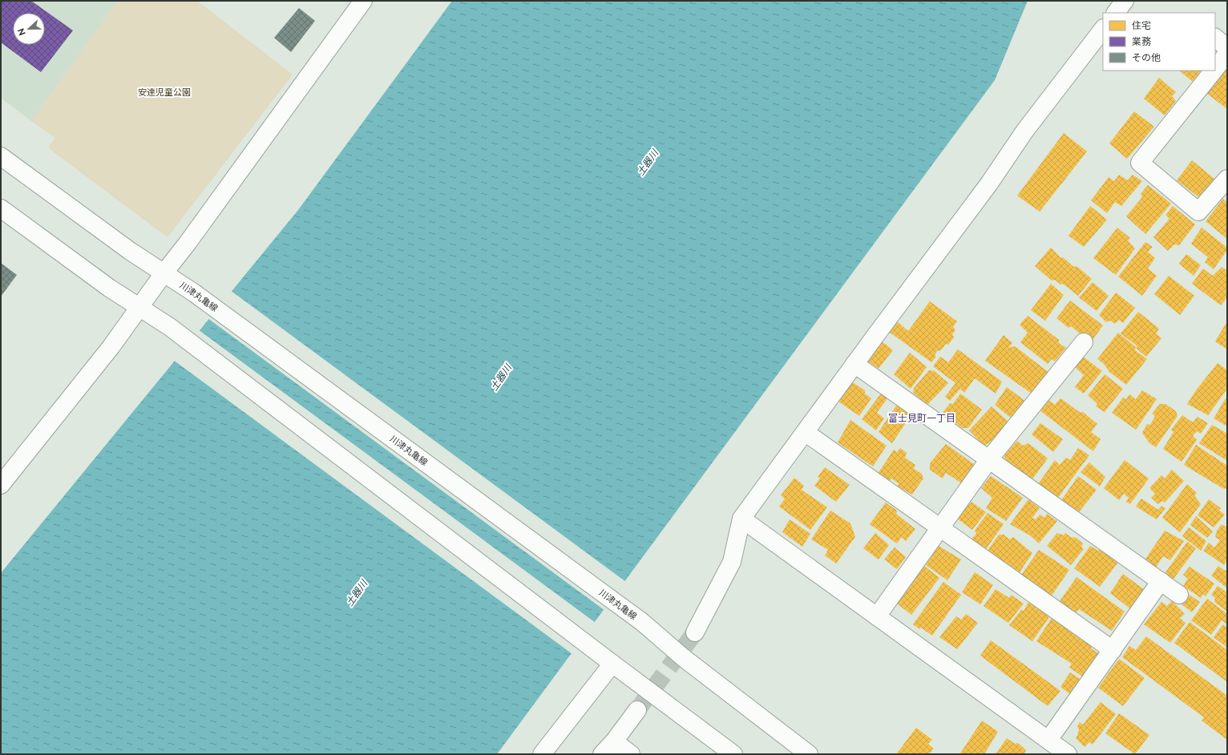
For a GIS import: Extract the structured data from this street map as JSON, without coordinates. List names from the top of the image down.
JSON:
{
  "streets": {
    "street": ["川津丸亀線"]
  },
  "districts": ["富士見町一丁目"],
  "water": ["土器川"],
  "parks": ["安達児童公園"],
  "legend": ["住宅", "業務", "その他"],
  "north": "left"
}
